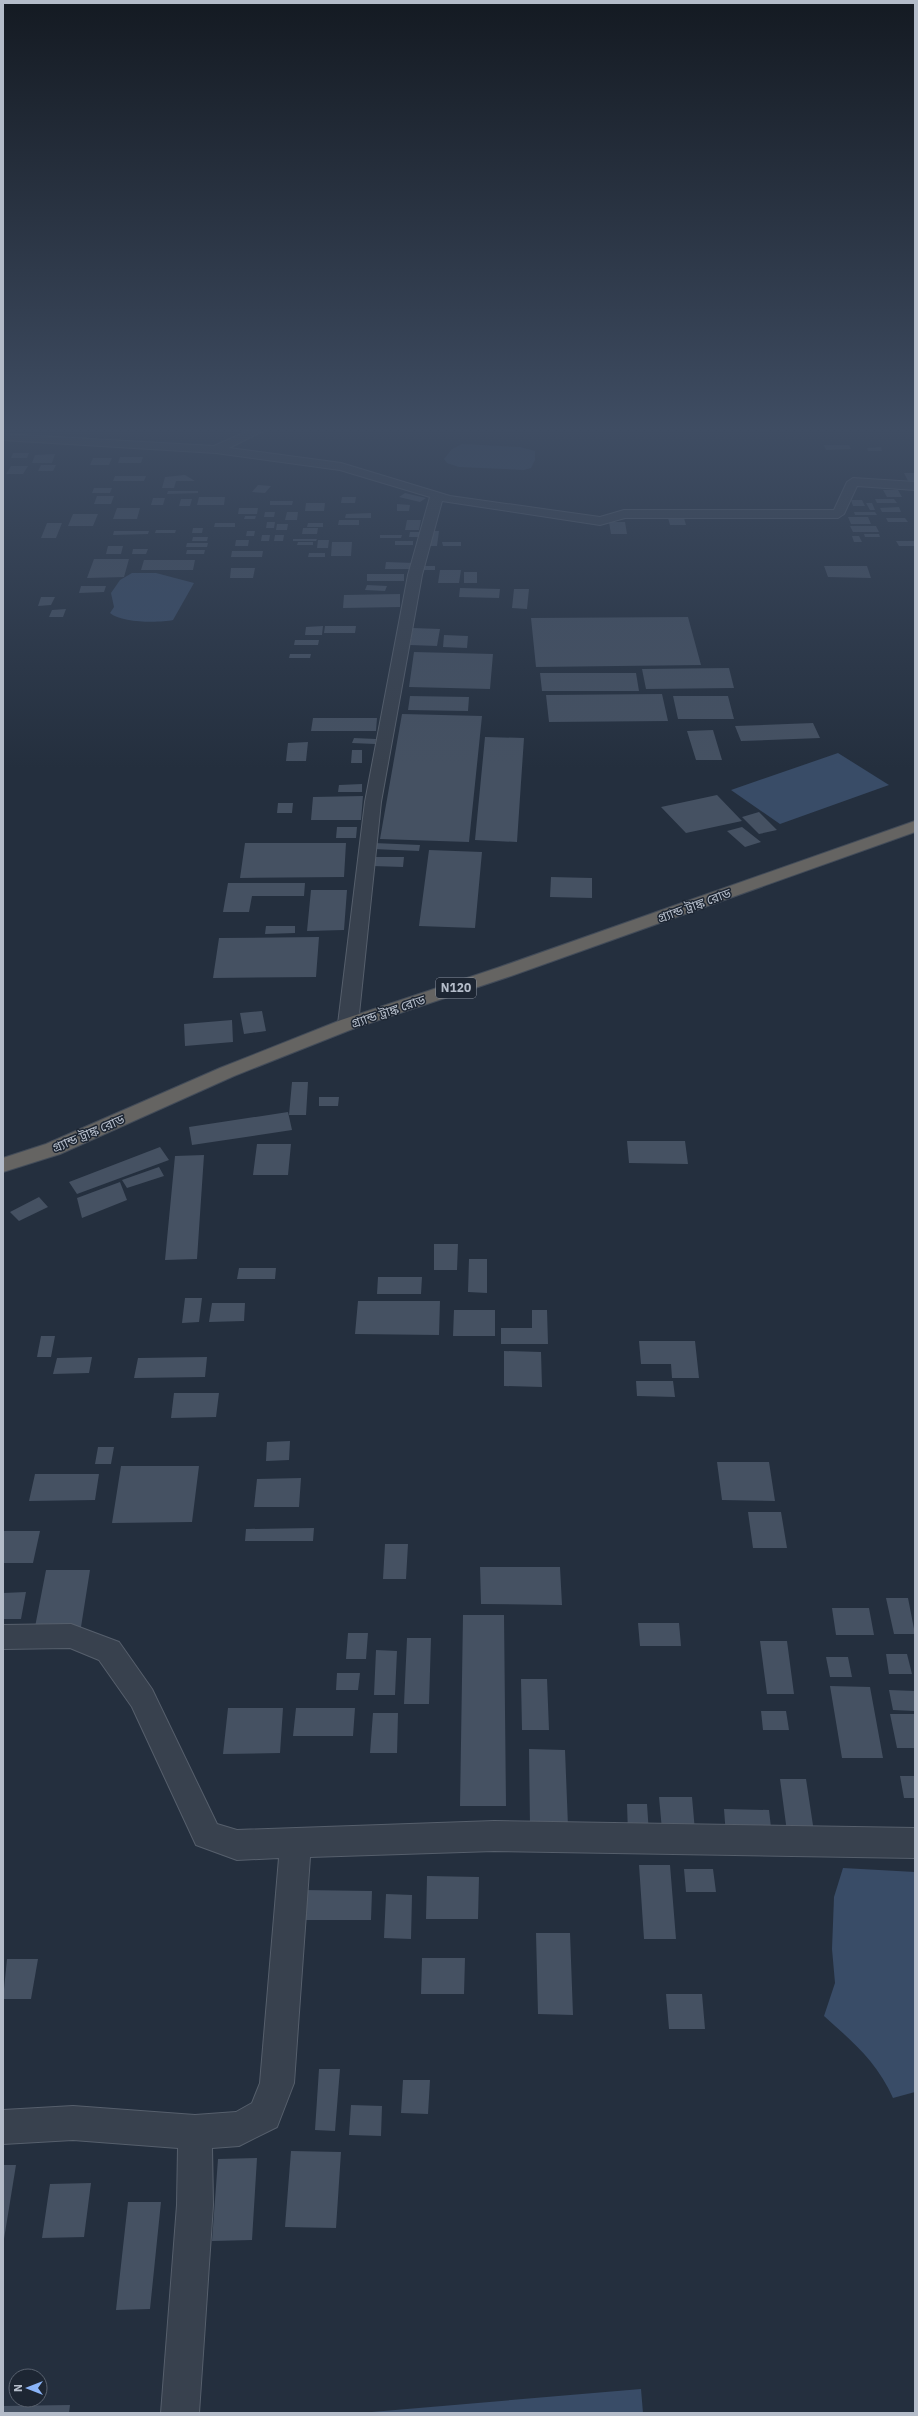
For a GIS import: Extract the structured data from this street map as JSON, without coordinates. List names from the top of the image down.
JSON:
{
  "streets": {
    "highway": ["গ্র্যান্ড ট্রাঙ্ক রোড", "N120"]
  },
  "north": "left"
}
